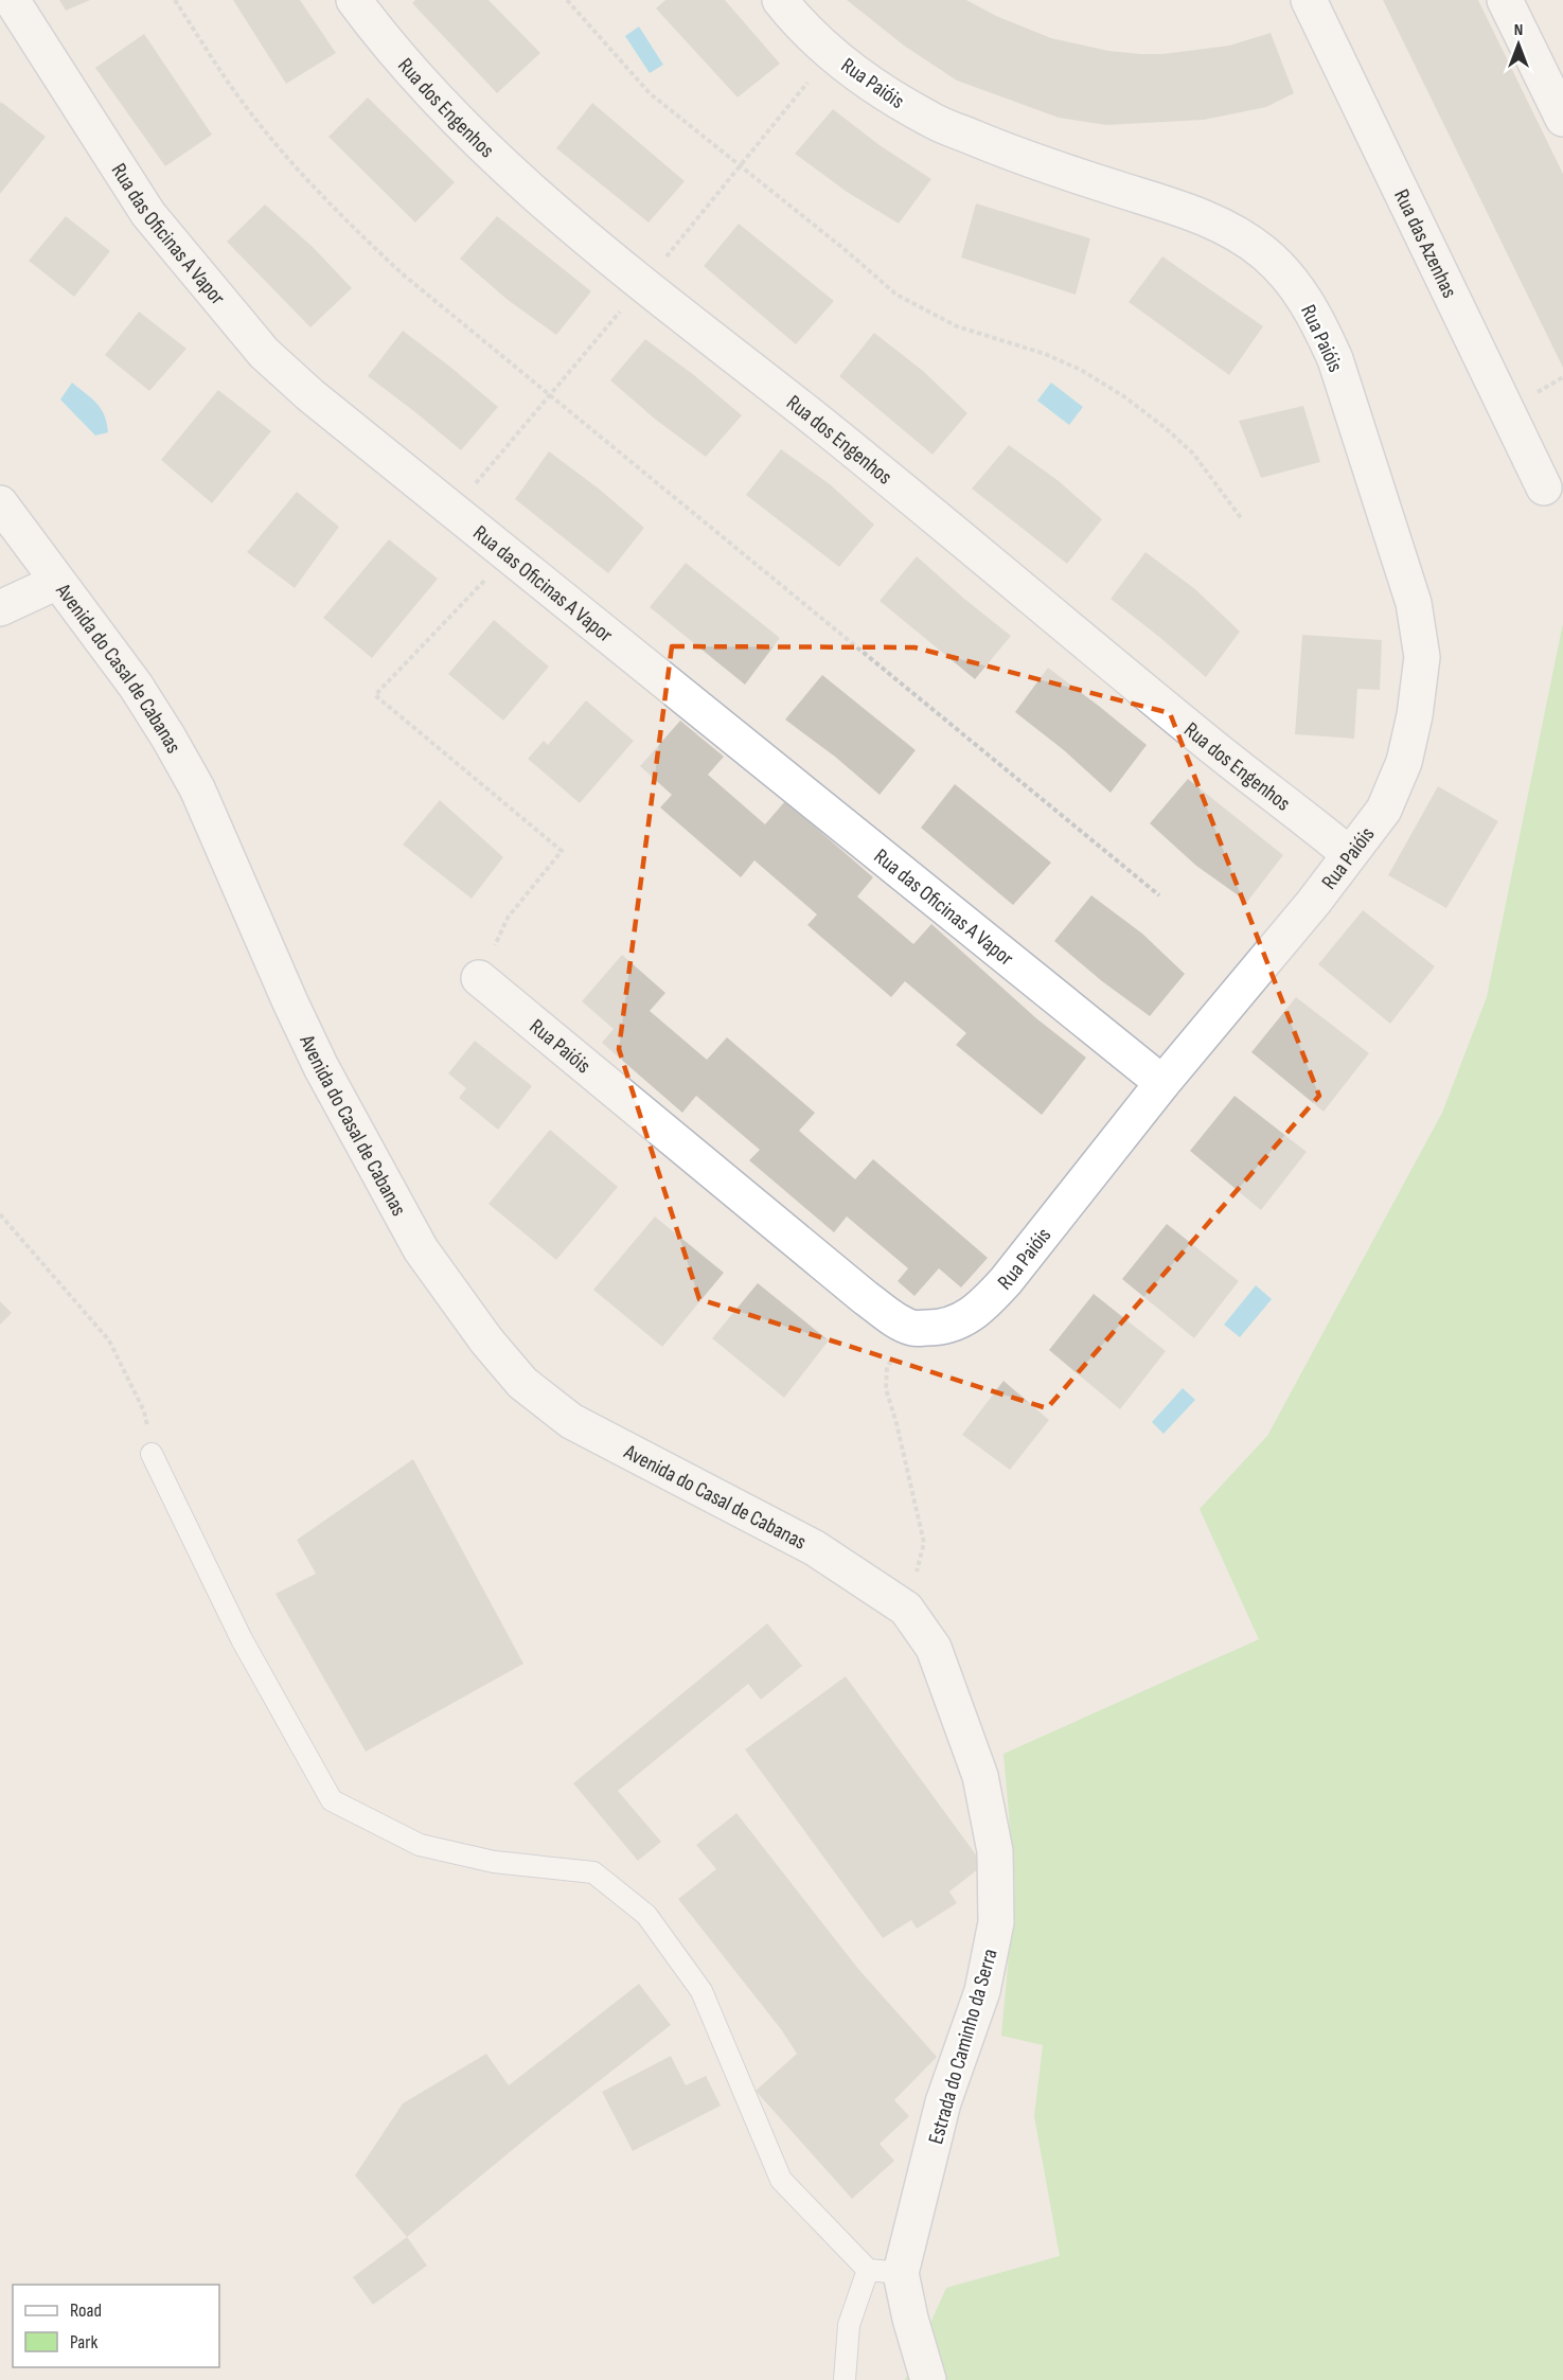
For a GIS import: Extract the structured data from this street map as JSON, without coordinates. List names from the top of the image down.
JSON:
{
  "streets": {
    "street": [
      "Rua Paióis",
      "Rua dos Engenhos",
      "Rua das Oficinas A Vapor",
      "Rua das Azenhas",
      "Avenida do Casal de Cabanas",
      "Estrada do Caminho da Serra"
    ]
  },
  "crossings": [
    ["Rua Paióis", "Rua dos Engenhos"],
    ["Rua Paióis", "Rua das Oficinas A Vapor"],
    ["Avenida do Casal de Cabanas", "Estrada do Caminho da Serra"]
  ],
  "legend": ["Road", "Park"],
  "north": "top"
}
